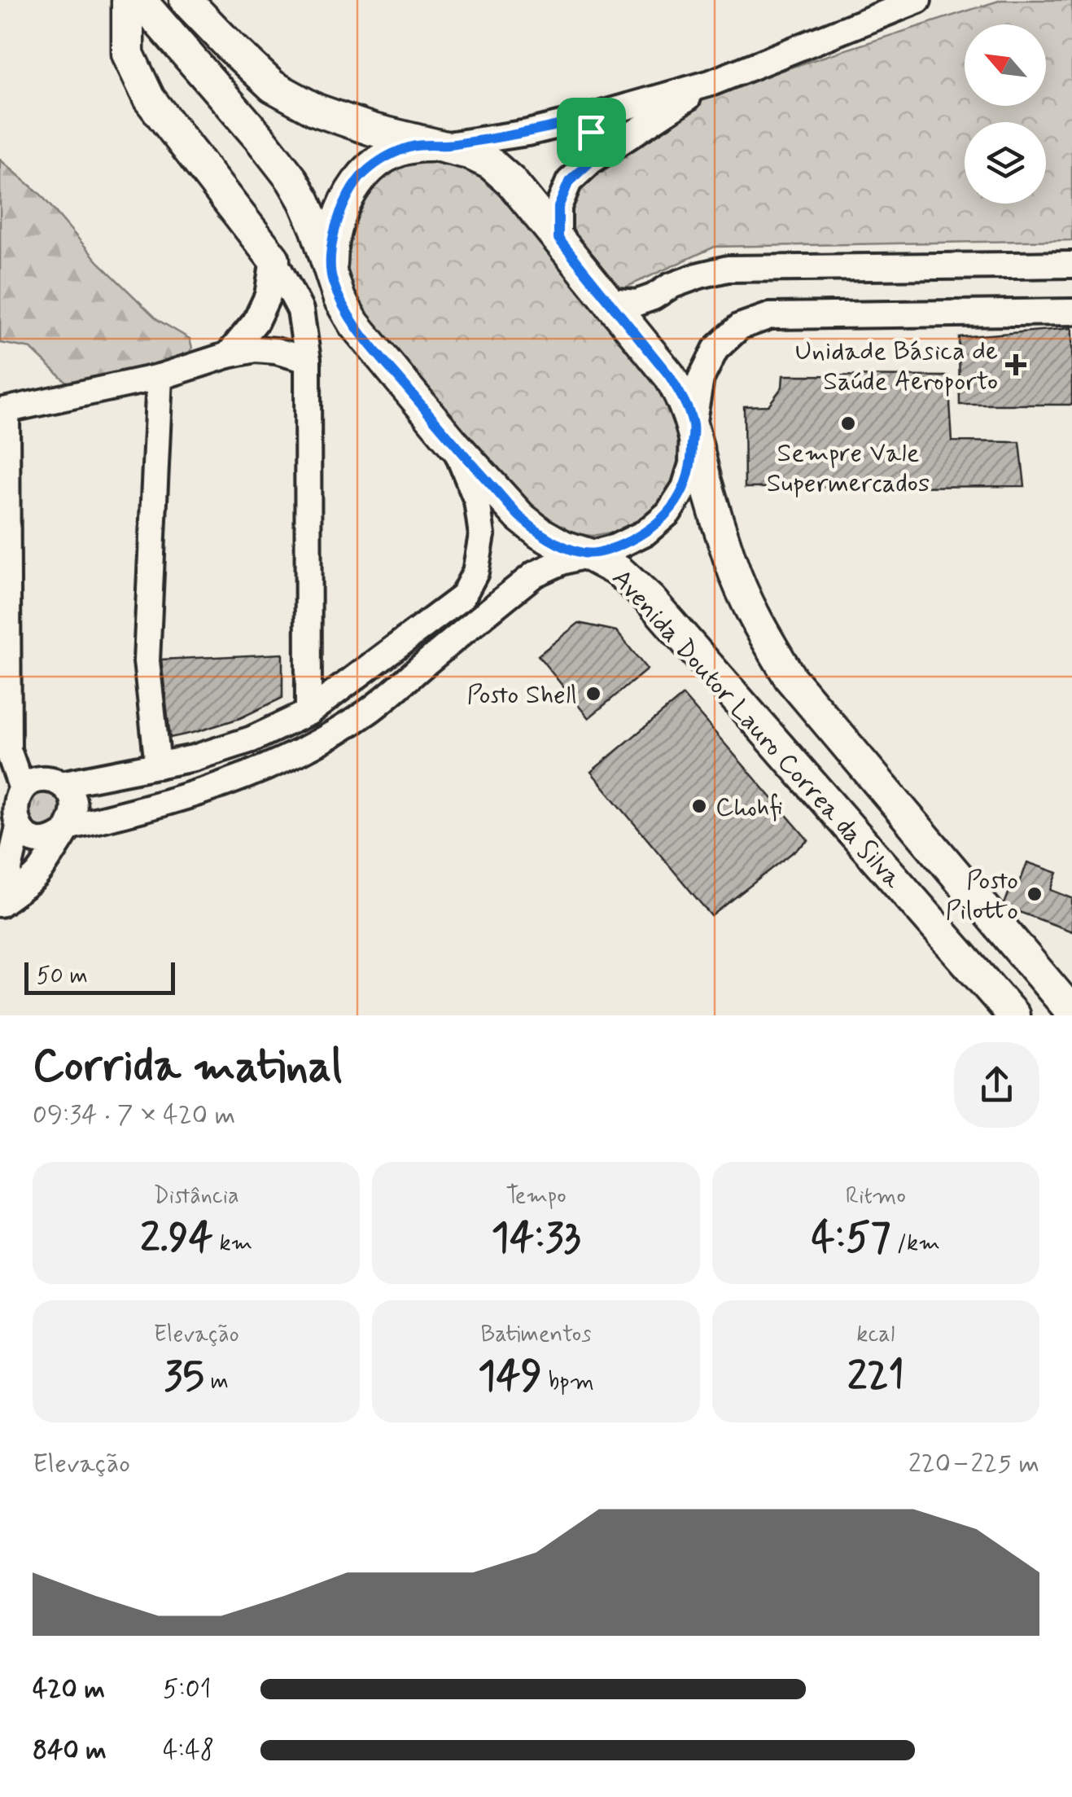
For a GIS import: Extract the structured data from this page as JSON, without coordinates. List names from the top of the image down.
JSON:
{
  "streets": {
    "main road": ["Avenida Doutor Lauro Correa da Silva"]
  },
  "places": {
    "health": ["Unidade Básica de Saúde Aeroporto"],
    "other": [
      "Sempre Vale Supermercados",
      "Posto Shell",
      "Chohfi",
      "Posto Pilotto"
    ]
  },
  "scale_bar": "50 m",
  "north": "top left",
  "page": {
    "scale": "50 m",
    "heading": ["Corrida matinal", "09:34 · 7 × 420 m"],
    "stats": [
      ["Distância", "2.94 km"],
      ["Tempo", "14:33"],
      ["Ritmo", "4:57 /km"],
      ["Elevação", "35 m"],
      ["Batimentos", "149 bpm"],
      ["kcal", "221"]
    ],
    "chart": ["Elevação", "220–225 m"],
    "list": [
      {
        "name": "420 m",
        "note": "5:01"
      },
      {
        "name": "840 m",
        "note": "4:48"
      }
    ]
  }
}
